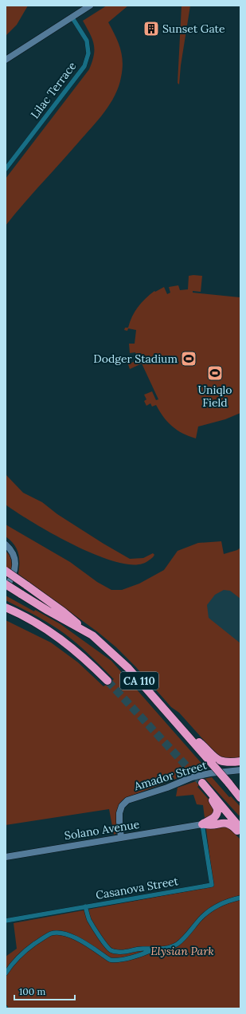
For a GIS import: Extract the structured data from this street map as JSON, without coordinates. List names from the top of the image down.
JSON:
{
  "streets": {
    "highway": ["CA 110"],
    "main road": ["Amador Street", "Solano Avenue"],
    "street": ["Lilac Terrace", "Casanova Street"]
  },
  "crossings": [
    ["Amador Street", "Solano Avenue"],
    ["Solano Avenue", "Casanova Street"]
  ],
  "parks": ["Elysian Park"],
  "places": {
    "building": ["Sunset Gate"],
    "sports": ["Dodger Stadium", "Uniqlo Field"]
  },
  "scale_bar": "100 m"
}
